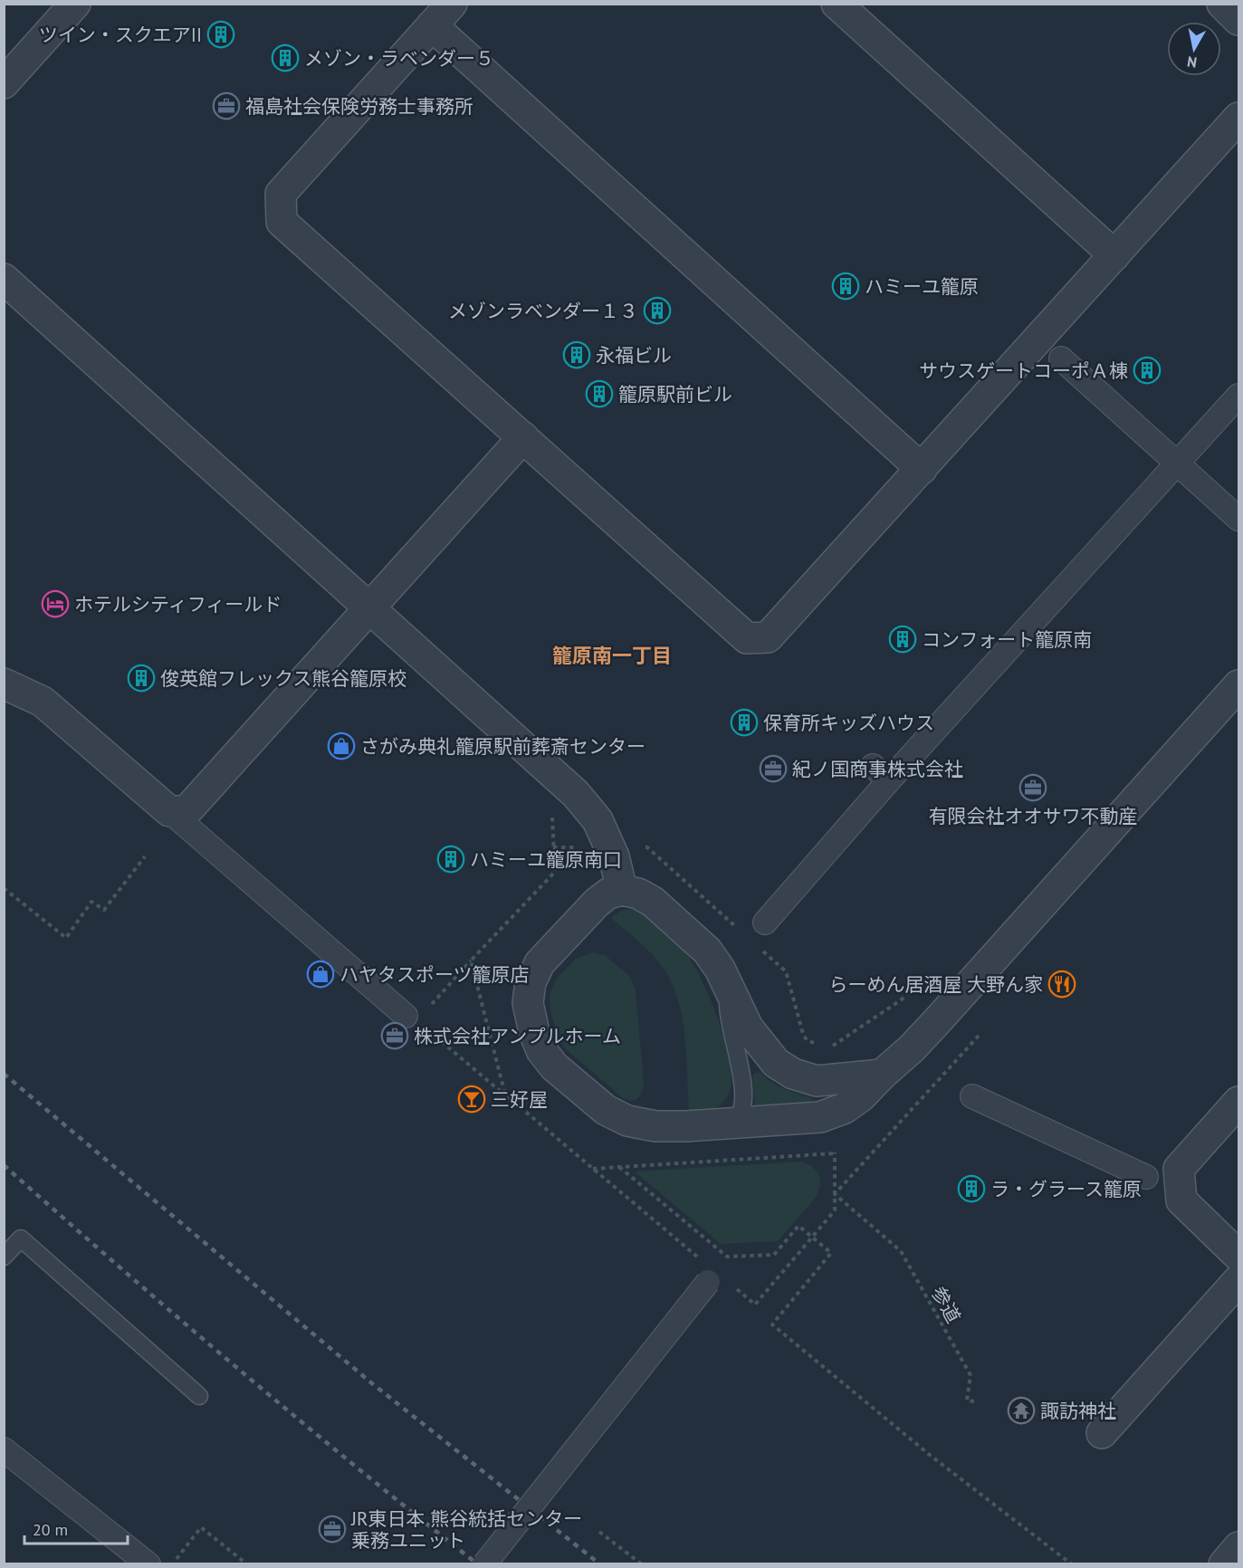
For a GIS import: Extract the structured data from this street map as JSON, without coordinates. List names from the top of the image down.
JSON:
{
  "streets": {
    "path": ["参道"]
  },
  "districts": ["籠原南一丁目"],
  "places": {
    "building": [
      "ツイン・スクエアII",
      "メゾン・ラベンダー５",
      "ハミーユ籠原",
      "メゾンラベンダー１３",
      "永福ビル",
      "サウスゲートコーポＡ棟",
      "籠原駅前ビル",
      "コンフォート籠原南",
      "俊英館フレックス熊谷籠原校",
      "保育所キッズハウス",
      "ハミーユ籠原南口",
      "ラ・グラース籠原"
    ],
    "office": [
      "福島社会保険労務士事務所",
      "紀ノ国商事株式会社",
      "有限会社オオサワ不動産",
      "株式会社アンプルホーム",
      "JR東日本 熊谷統括センター 乗務ユニット"
    ],
    "hotel": ["ホテルシティフィールド"],
    "shop": ["さがみ典礼籠原駅前葬斎センター", "ハヤタスポーツ籠原店"],
    "restaurant": ["らーめん居酒屋 大野ん家"],
    "bar": ["三好屋"],
    "temple": ["諏訪神社"]
  },
  "scale_bar": "20 m",
  "north": "bottom"
}
